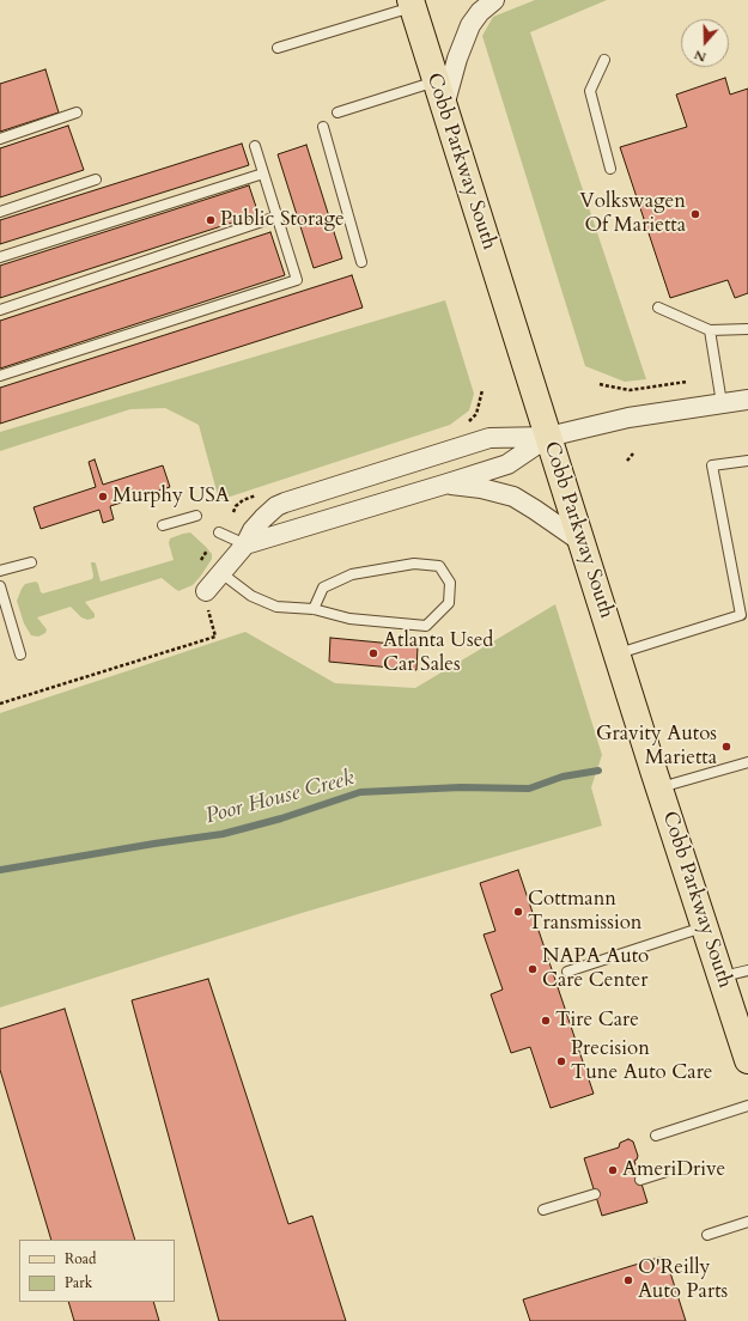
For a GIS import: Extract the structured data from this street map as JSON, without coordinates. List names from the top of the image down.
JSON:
{
  "streets": {
    "main road": ["Cobb Parkway South"]
  },
  "water": ["Poor House Creek"],
  "places": [
    "Volkswagen Of Marietta",
    "Public Storage",
    "Murphy USA",
    "Atlanta Used Car Sales",
    "Gravity Autos Marietta",
    "Cottmann Transmission",
    "NAPA Auto Care Center",
    "Tire Care",
    "Precision Tune Auto Care",
    "AmeriDrive",
    "O'Reilly Auto Parts"
  ],
  "legend": ["Road", "Park"],
  "north": "bottom"
}
